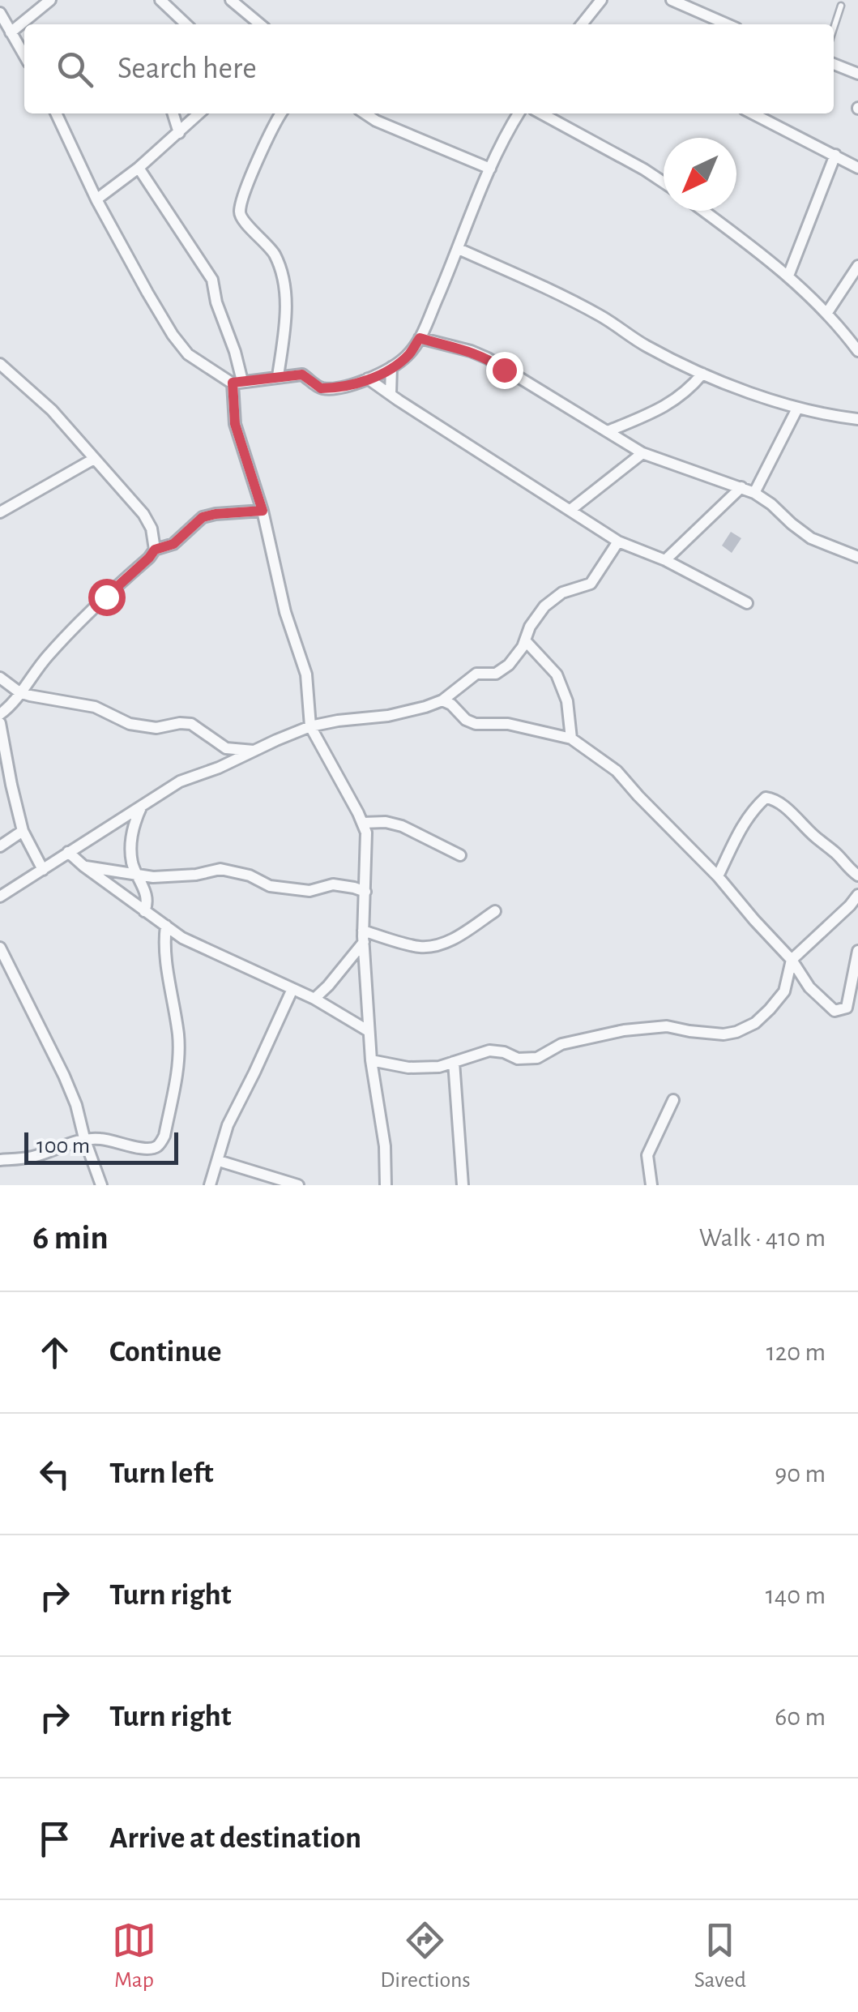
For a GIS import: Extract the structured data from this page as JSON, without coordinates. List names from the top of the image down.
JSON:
{
  "scale_bar": "100 m",
  "north": "bottom left",
  "page": {
    "search": "Search here",
    "scale": "100 m",
    "heading": ["6 min", "Walk · 410 m"],
    "list": [
      ["Continue", "120 m"],
      ["Turn left", "90 m"],
      ["Turn right", "140 m"],
      ["Turn right", "60 m"],
      "Arrive at destination"
    ],
    "nav": ["Map", "Directions", "Saved"]
  }
}
